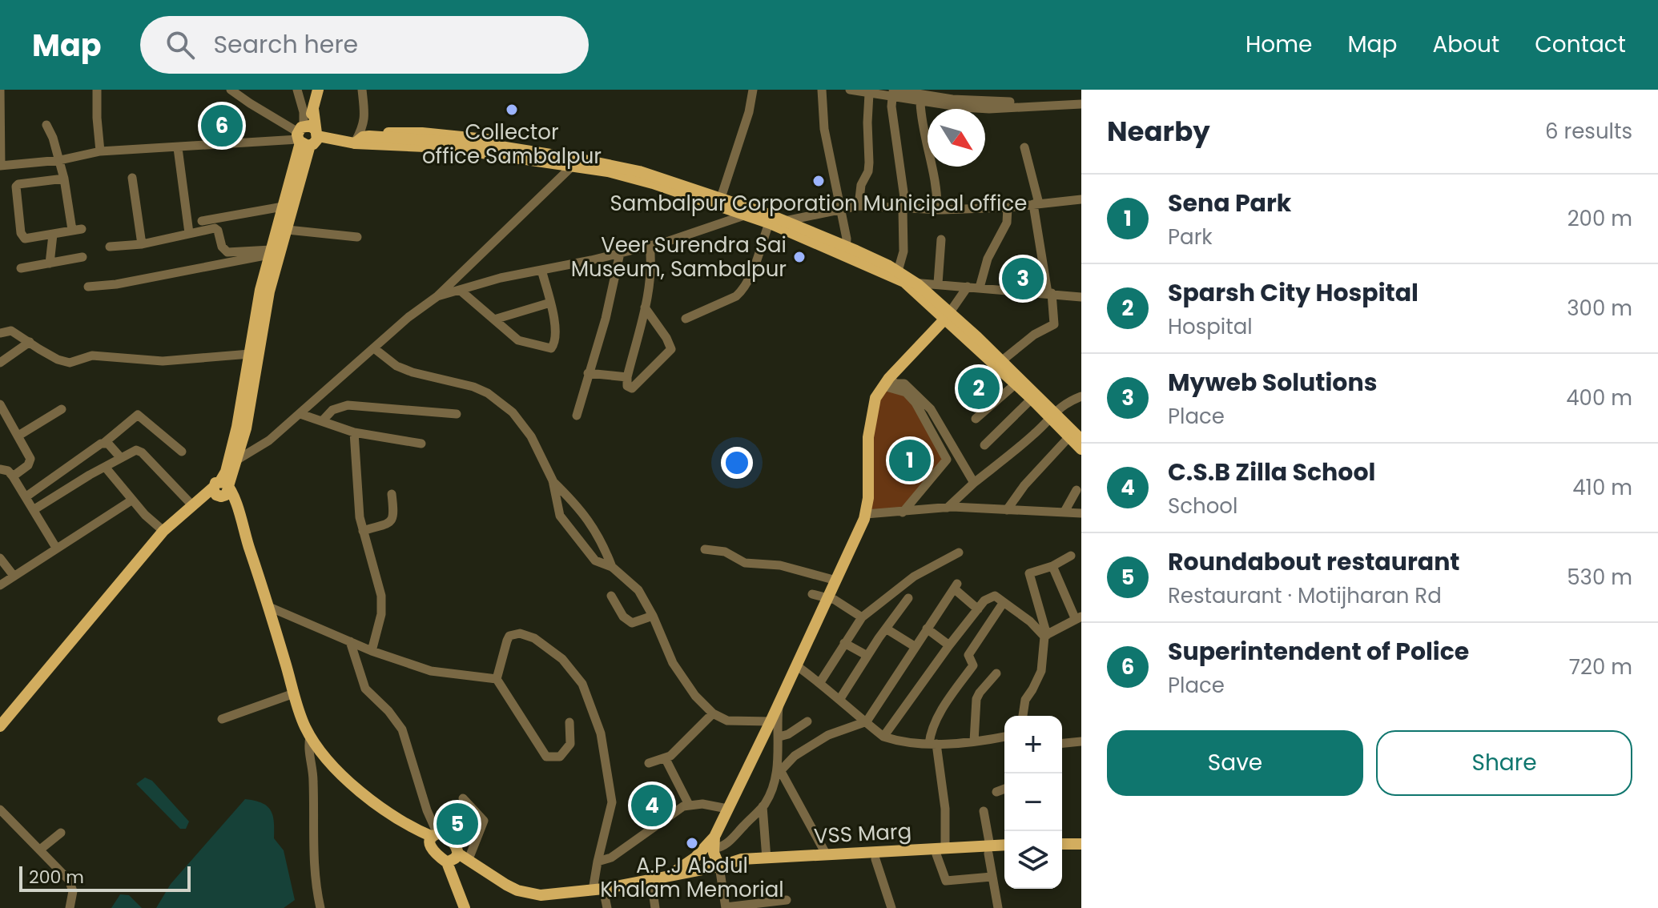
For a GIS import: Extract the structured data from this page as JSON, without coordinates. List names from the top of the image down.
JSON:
{
  "streets": {
    "main road": ["VSS Marg"]
  },
  "places": [
    "Collector office Sambalpur",
    "Sambalpur Corporation Municipal office",
    "Veer Surendra Sai Museum, Sambalpur",
    "A.P.J Abdul Khalam Memorial"
  ],
  "scale_bar": "200 m",
  "north": "bottom right",
  "page": {
    "header": "Map",
    "search": "Search here",
    "nav": [
      "Home",
      "Map",
      "About",
      "Contact"
    ],
    "heading": ["Nearby", "6 results"],
    "pins": [
      "6",
      "3",
      "2",
      "1",
      "4",
      "5"
    ],
    "list": [
      {
        "mark": "1",
        "name": "Sena Park",
        "note": "Park",
        "value": "200 m"
      },
      {
        "mark": "2",
        "name": "Sparsh City Hospital",
        "note": "Hospital",
        "value": "300 m"
      },
      {
        "mark": "3",
        "name": "Myweb Solutions",
        "note": "Place",
        "value": "400 m"
      },
      {
        "mark": "4",
        "name": "C.S.B Zilla School",
        "note": "School",
        "value": "410 m"
      },
      {
        "mark": "5",
        "name": "Roundabout restaurant",
        "note": "Restaurant · Motijharan Rd",
        "value": "530 m"
      },
      {
        "mark": "6",
        "name": "Superintendent of Police",
        "note": "Place",
        "value": "720 m"
      }
    ],
    "buttons": ["Save", "Share"],
    "map_buttons": ["+", "−"],
    "scale": "200 m"
  }
}
